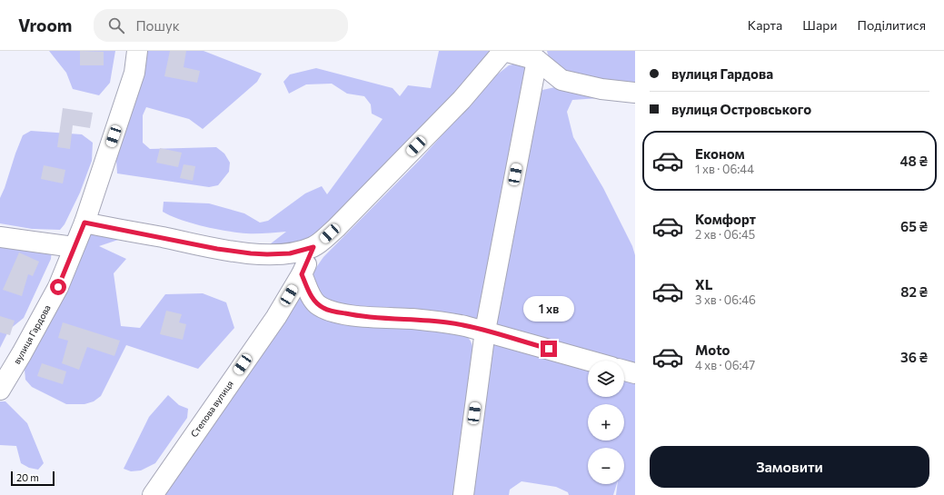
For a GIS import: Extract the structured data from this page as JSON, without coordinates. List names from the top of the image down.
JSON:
{
  "streets": {
    "street": ["вулиця Гардова", "Степова вулиця"]
  },
  "scale_bar": "20 m",
  "page": {
    "header": "Vroom",
    "search": "Пошук",
    "nav": ["Карта", "Шари", "Поділитися"],
    "banner": ["вулиця Гардова", "вулиця Островського"],
    "list": [
      {
        "name": "Економ",
        "note": "1 хв · 06:44",
        "value": "48 ₴"
      },
      {
        "name": "Комфорт",
        "note": "2 хв · 06:45",
        "value": "65 ₴"
      },
      {
        "name": "XL",
        "note": "3 хв · 06:46",
        "value": "82 ₴"
      },
      {
        "name": "Moto",
        "note": "4 хв · 06:47",
        "value": "36 ₴"
      }
    ],
    "bubble": "1 хв",
    "map_buttons": ["+", "−"],
    "buttons": "Замовити",
    "scale": "20 m"
  }
}
